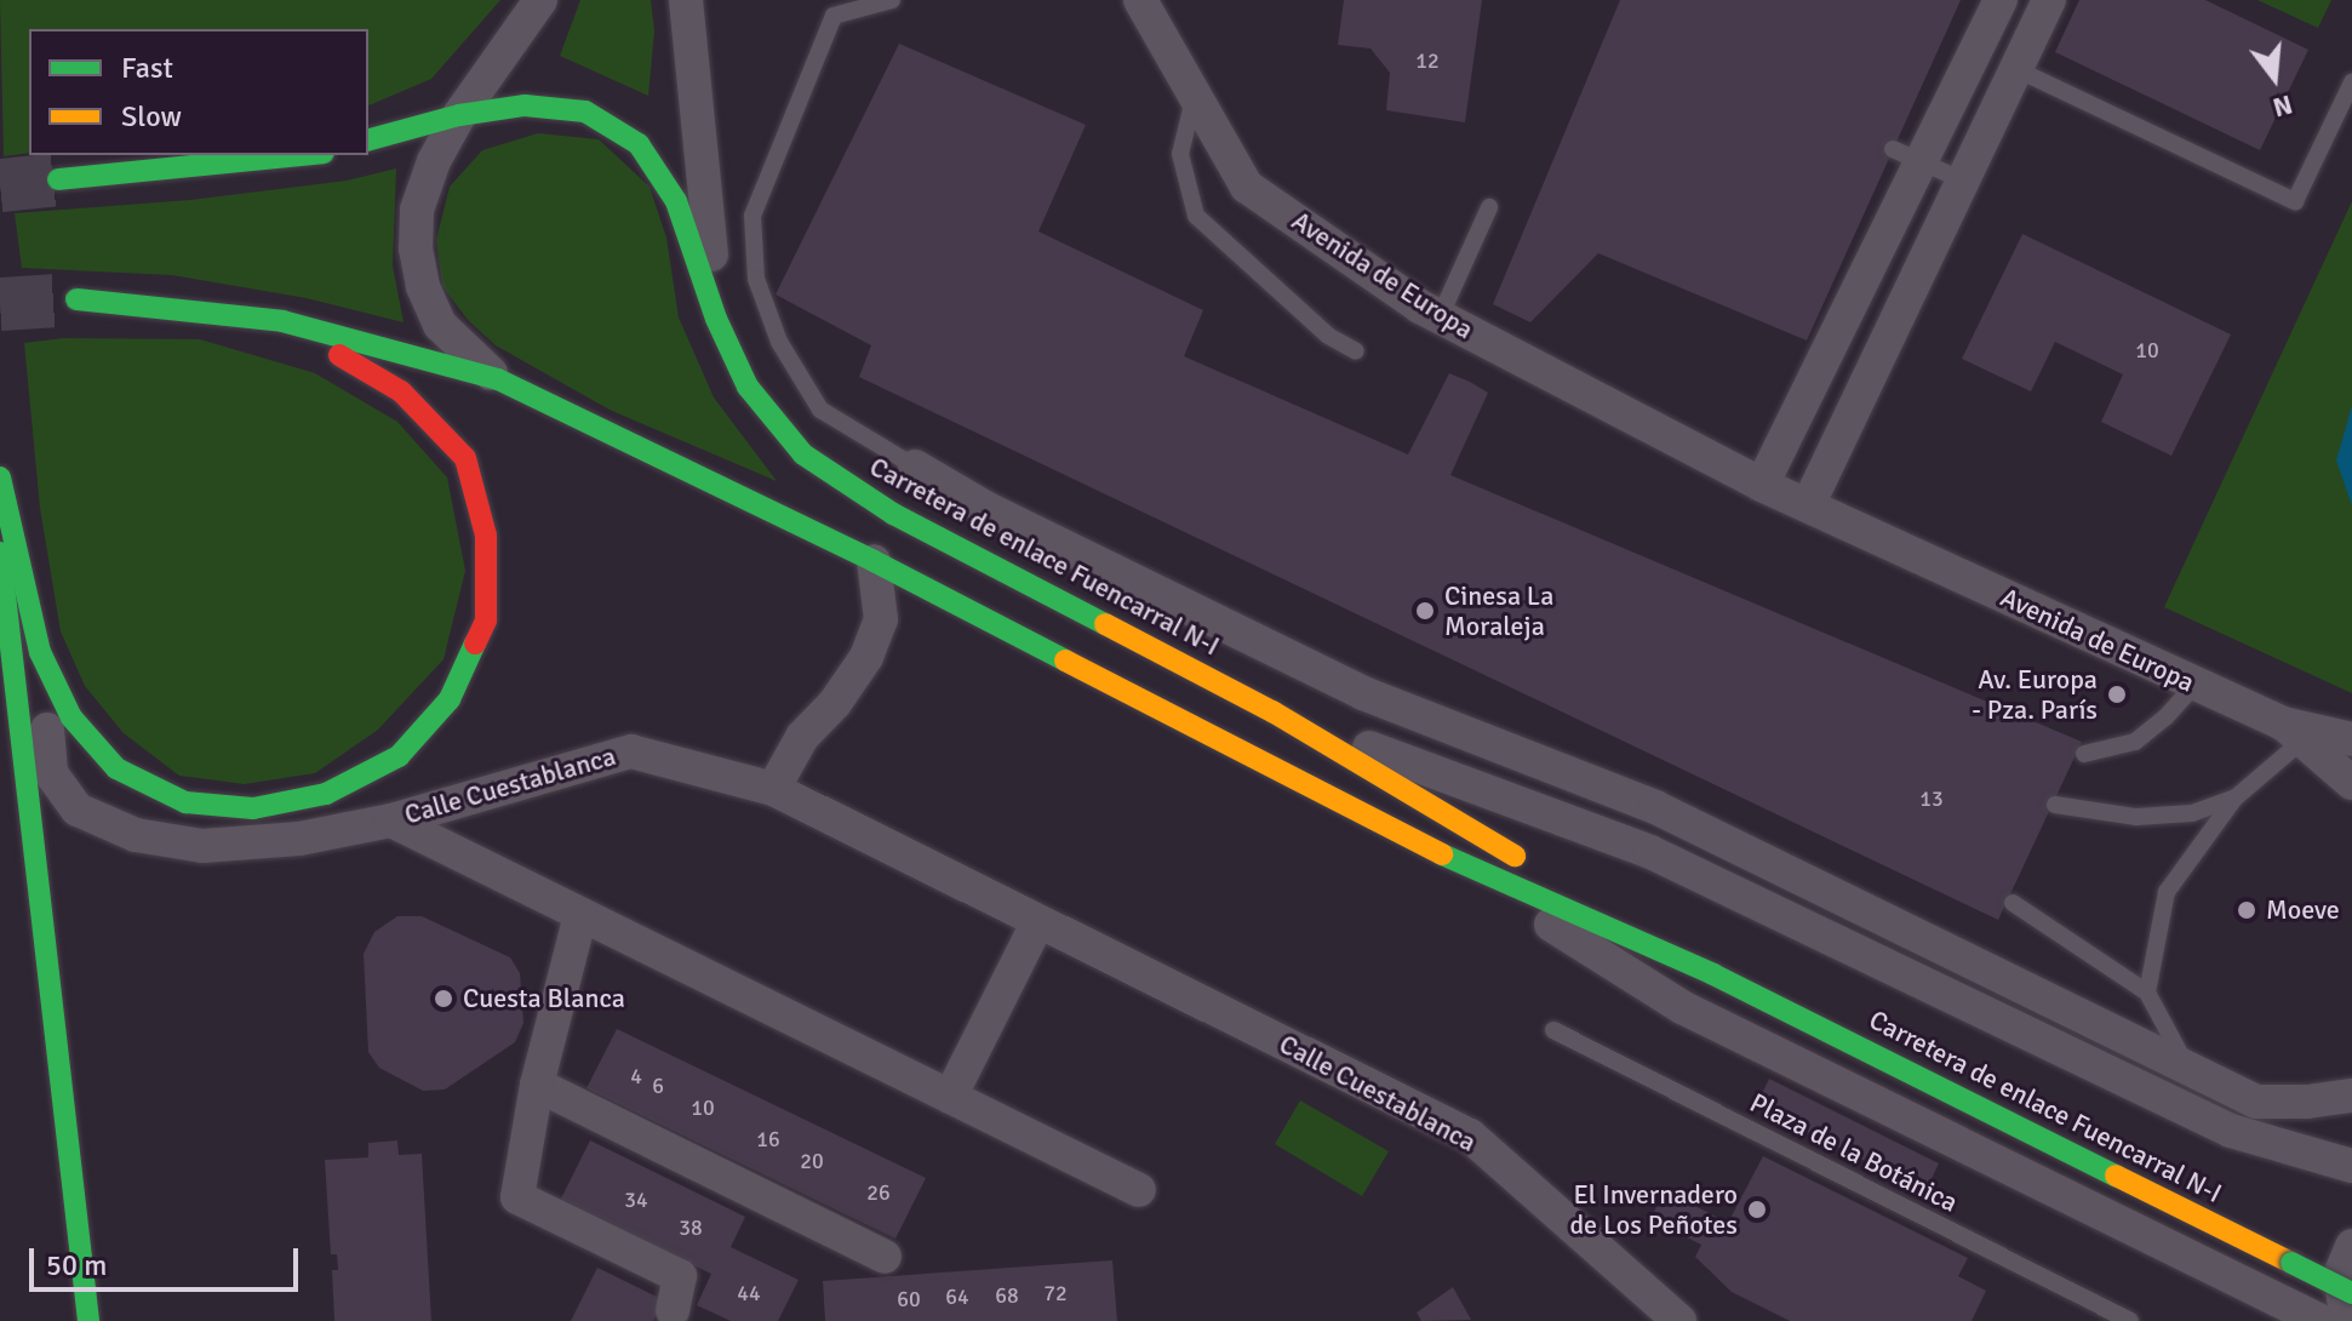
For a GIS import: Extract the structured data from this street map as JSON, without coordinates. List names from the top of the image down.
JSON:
{
  "streets": {
    "main road": ["Carretera de enlace Fuencarral N-I"],
    "street": ["Avenida de Europa", "Calle Cuestablanca"],
    "lane": ["Plaza de la Botánica"]
  },
  "places": [
    "Cinesa La Moraleja",
    "Av. Europa - Pza. París",
    "Moeve",
    "Cuesta Blanca",
    "El Invernadero de Los Peñotes"
  ],
  "house_numbers": [
    "12",
    "10",
    "13",
    "4",
    "6",
    "10",
    "16",
    "20",
    "26",
    "34",
    "38",
    "44",
    "72",
    "68",
    "64",
    "60"
  ],
  "legend": ["Fast", "Slow"],
  "scale_bar": "50 m",
  "north": "bottom"
}
